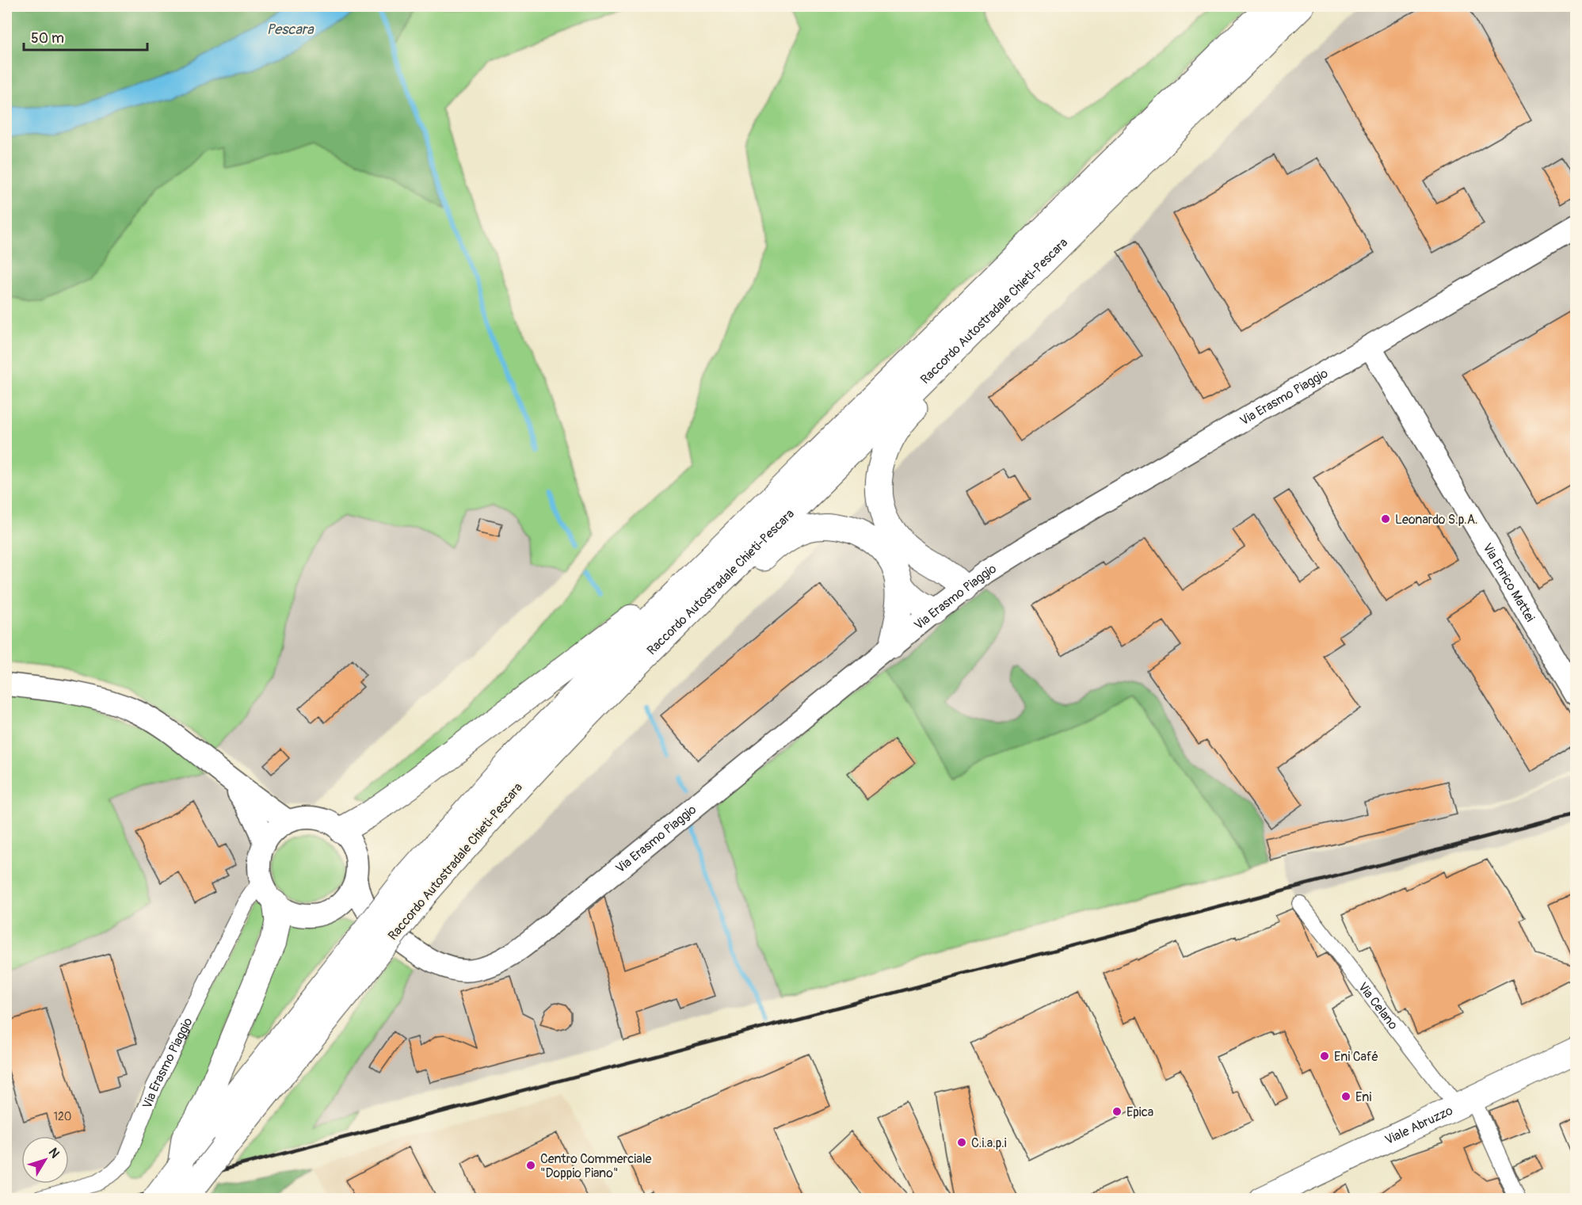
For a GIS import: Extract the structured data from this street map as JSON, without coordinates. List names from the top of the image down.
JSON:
{
  "streets": {
    "highway": ["Raccordo Autostradale Chieti-Pescara"],
    "main road": ["Viale Abruzzo"],
    "street": ["Via Erasmo Piaggio", "Via Enrico Mattei", "Via Celano"]
  },
  "crossings": [
    ["Via Erasmo Piaggio", "Via Enrico Mattei"],
    ["Via Celano", "Viale Abruzzo"]
  ],
  "water": ["Pescara"],
  "places": [
    "Leonardo S.p.A.",
    "Eni Café",
    "Eni",
    "Epica",
    "C.i.a.p.i",
    "Centro Commerciale \"Doppio Piano\""
  ],
  "house_numbers": ["120"],
  "scale_bar": "50 m",
  "north": "top right"
}
